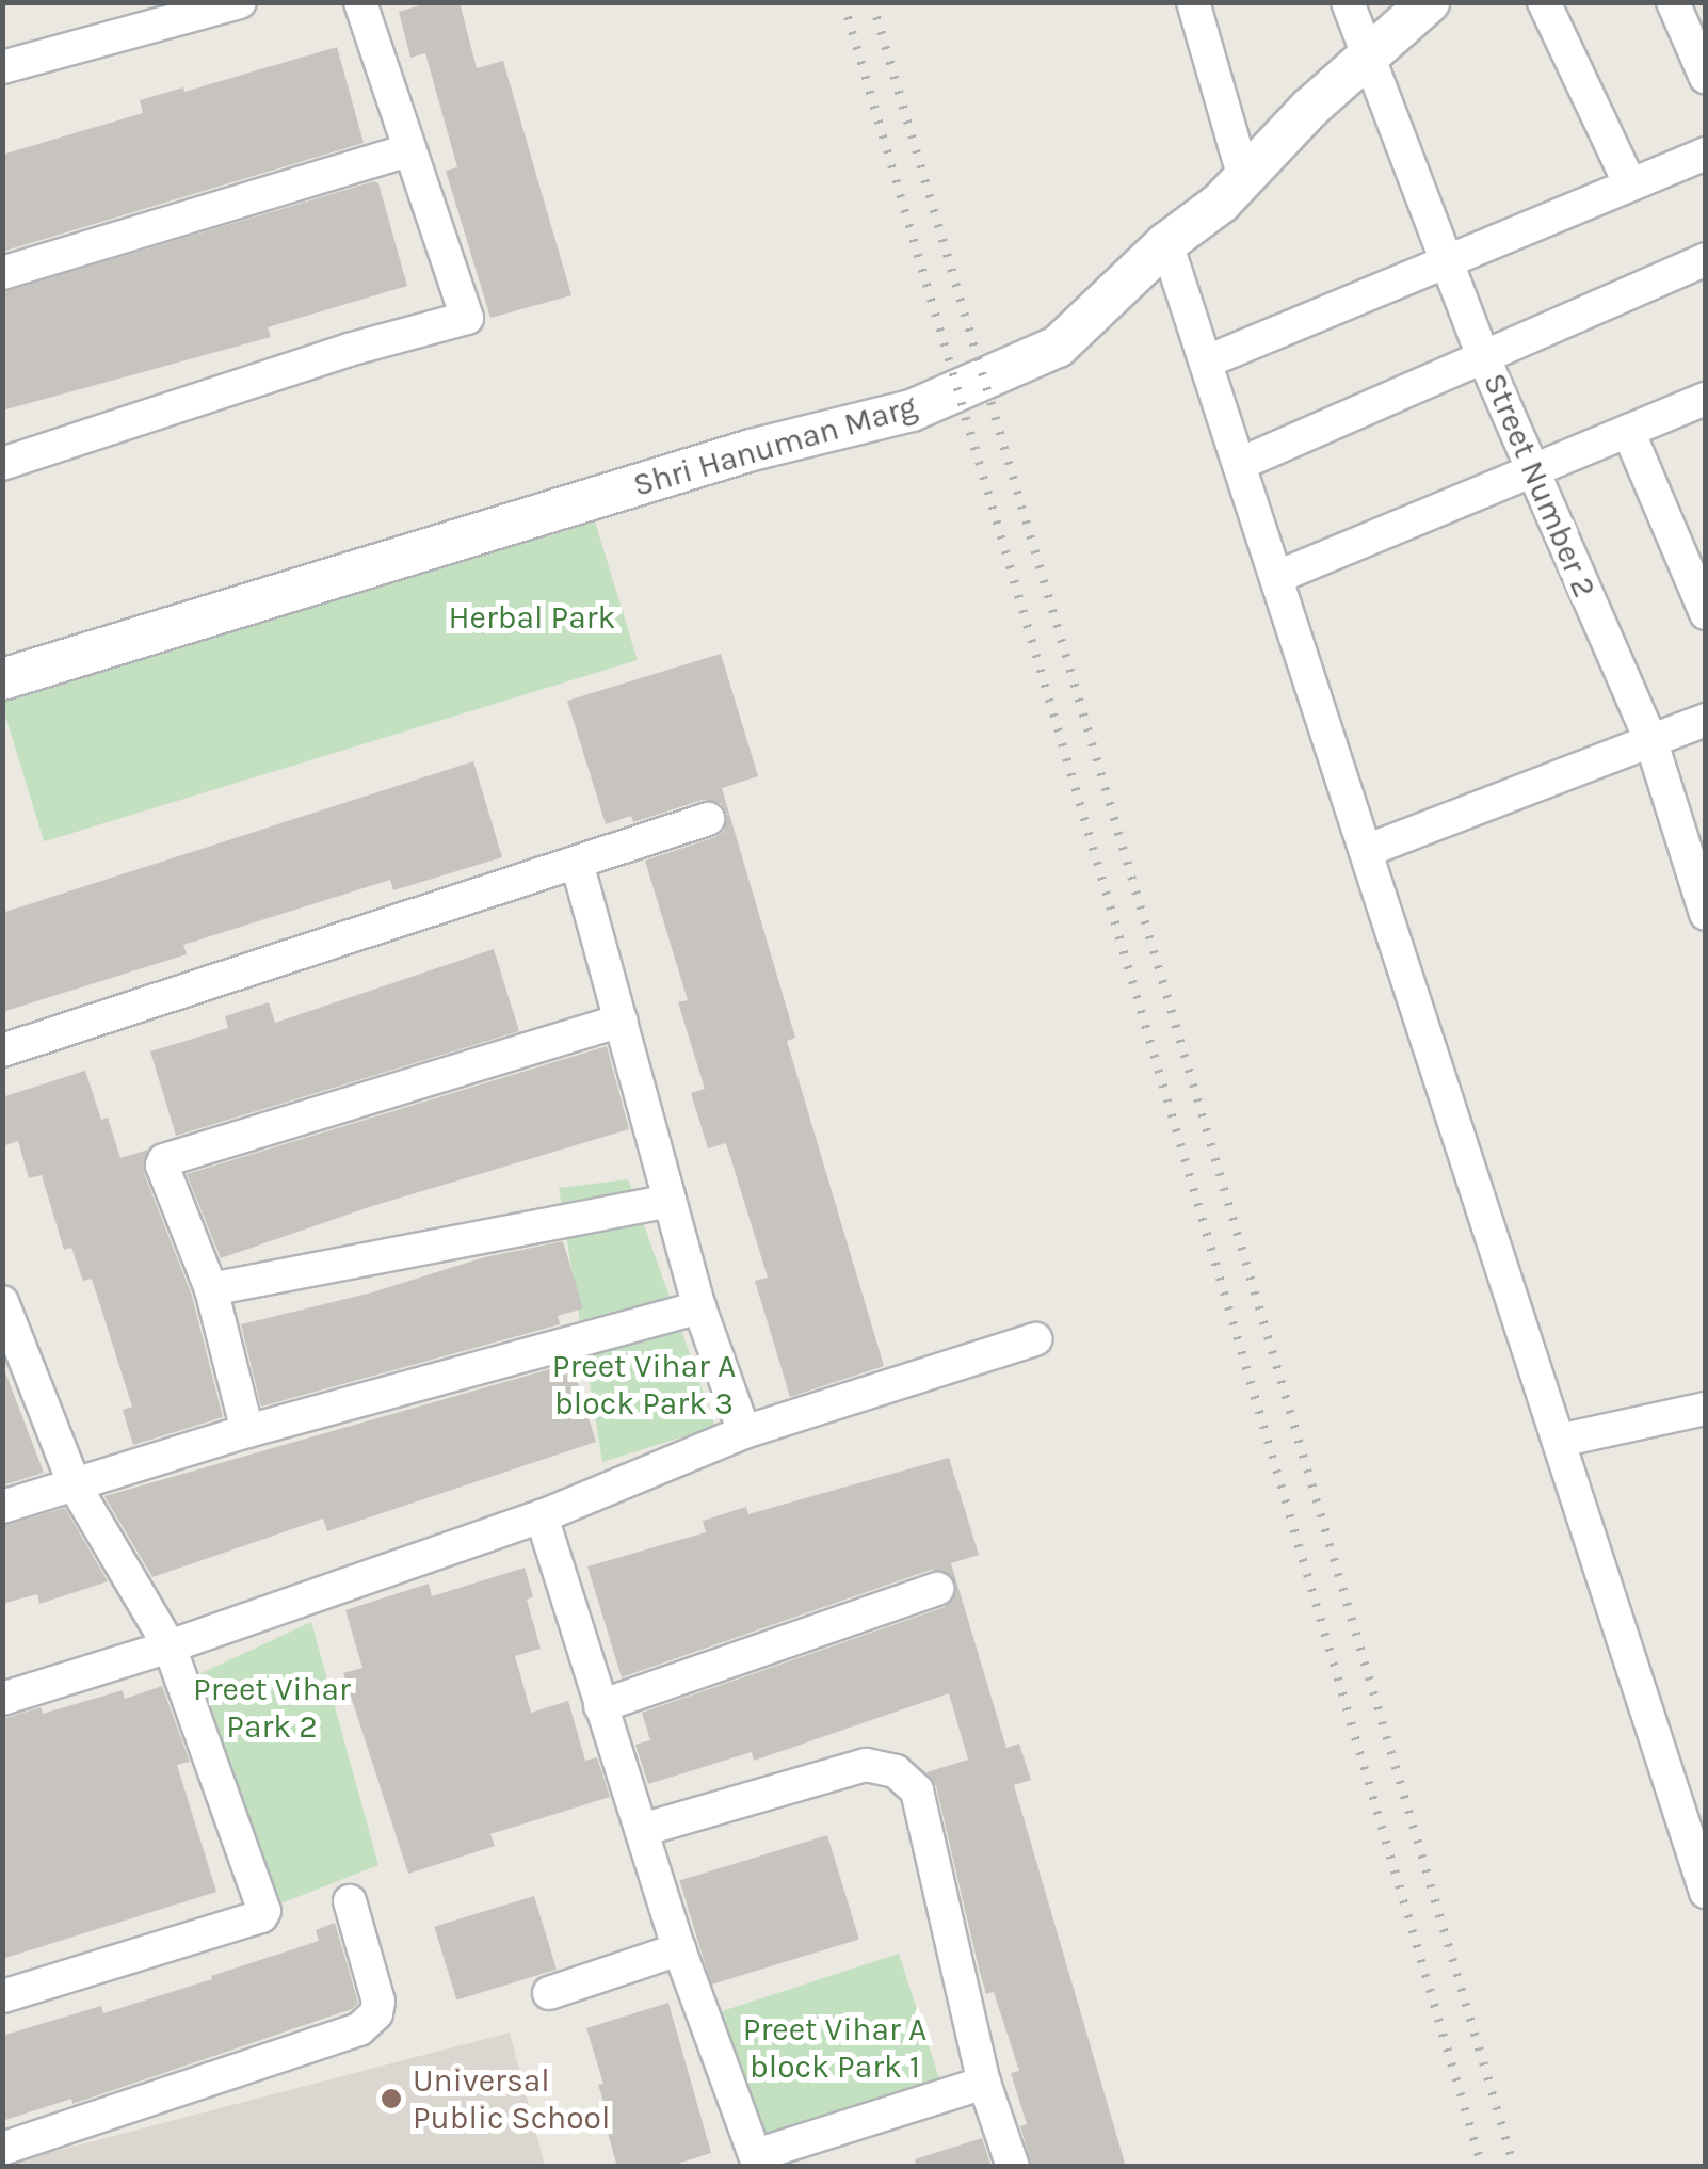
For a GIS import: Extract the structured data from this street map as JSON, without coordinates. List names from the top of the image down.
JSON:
{
  "streets": {
    "street": ["Shri Hanuman Marg", "Street Number 2"]
  },
  "crossings": [
    ["Shri Hanuman Marg", "Street Number 2"]
  ],
  "parks": [
    "Herbal Park",
    "Preet Vihar A block Park 3",
    "Preet Vihar Park 2",
    "Preet Vihar A block Park 1"
  ],
  "places": ["Universal Public School"]
}
